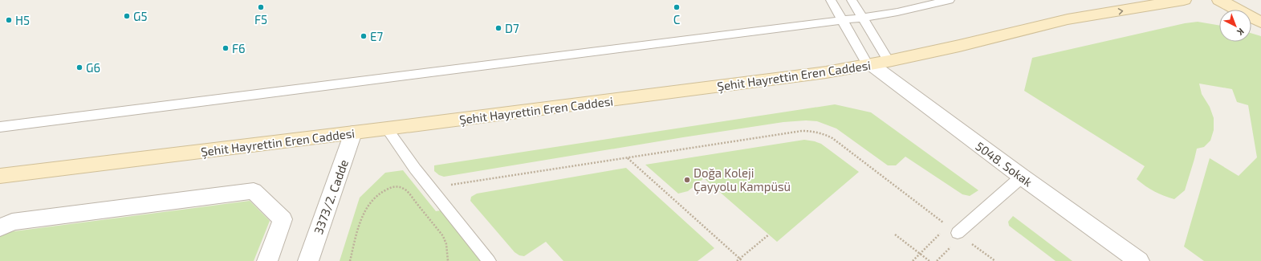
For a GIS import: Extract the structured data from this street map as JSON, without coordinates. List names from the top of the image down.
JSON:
{
  "streets": {
    "main road": ["Şehit Hayrettin Eren Caddesi"],
    "street": ["5048. Sokak", "3373/2. Cadde"]
  },
  "crossings": [
    ["Şehit Hayrettin Eren Caddesi", "5048. Sokak"],
    ["Şehit Hayrettin Eren Caddesi", "3373/2. Cadde"]
  ],
  "places": [
    "F5",
    "C",
    "G5",
    "H5",
    "D7",
    "E7",
    "F6",
    "G6",
    "Doğa Koleji Çayyolu Kampüsü"
  ],
  "north": "bottom right"
}
